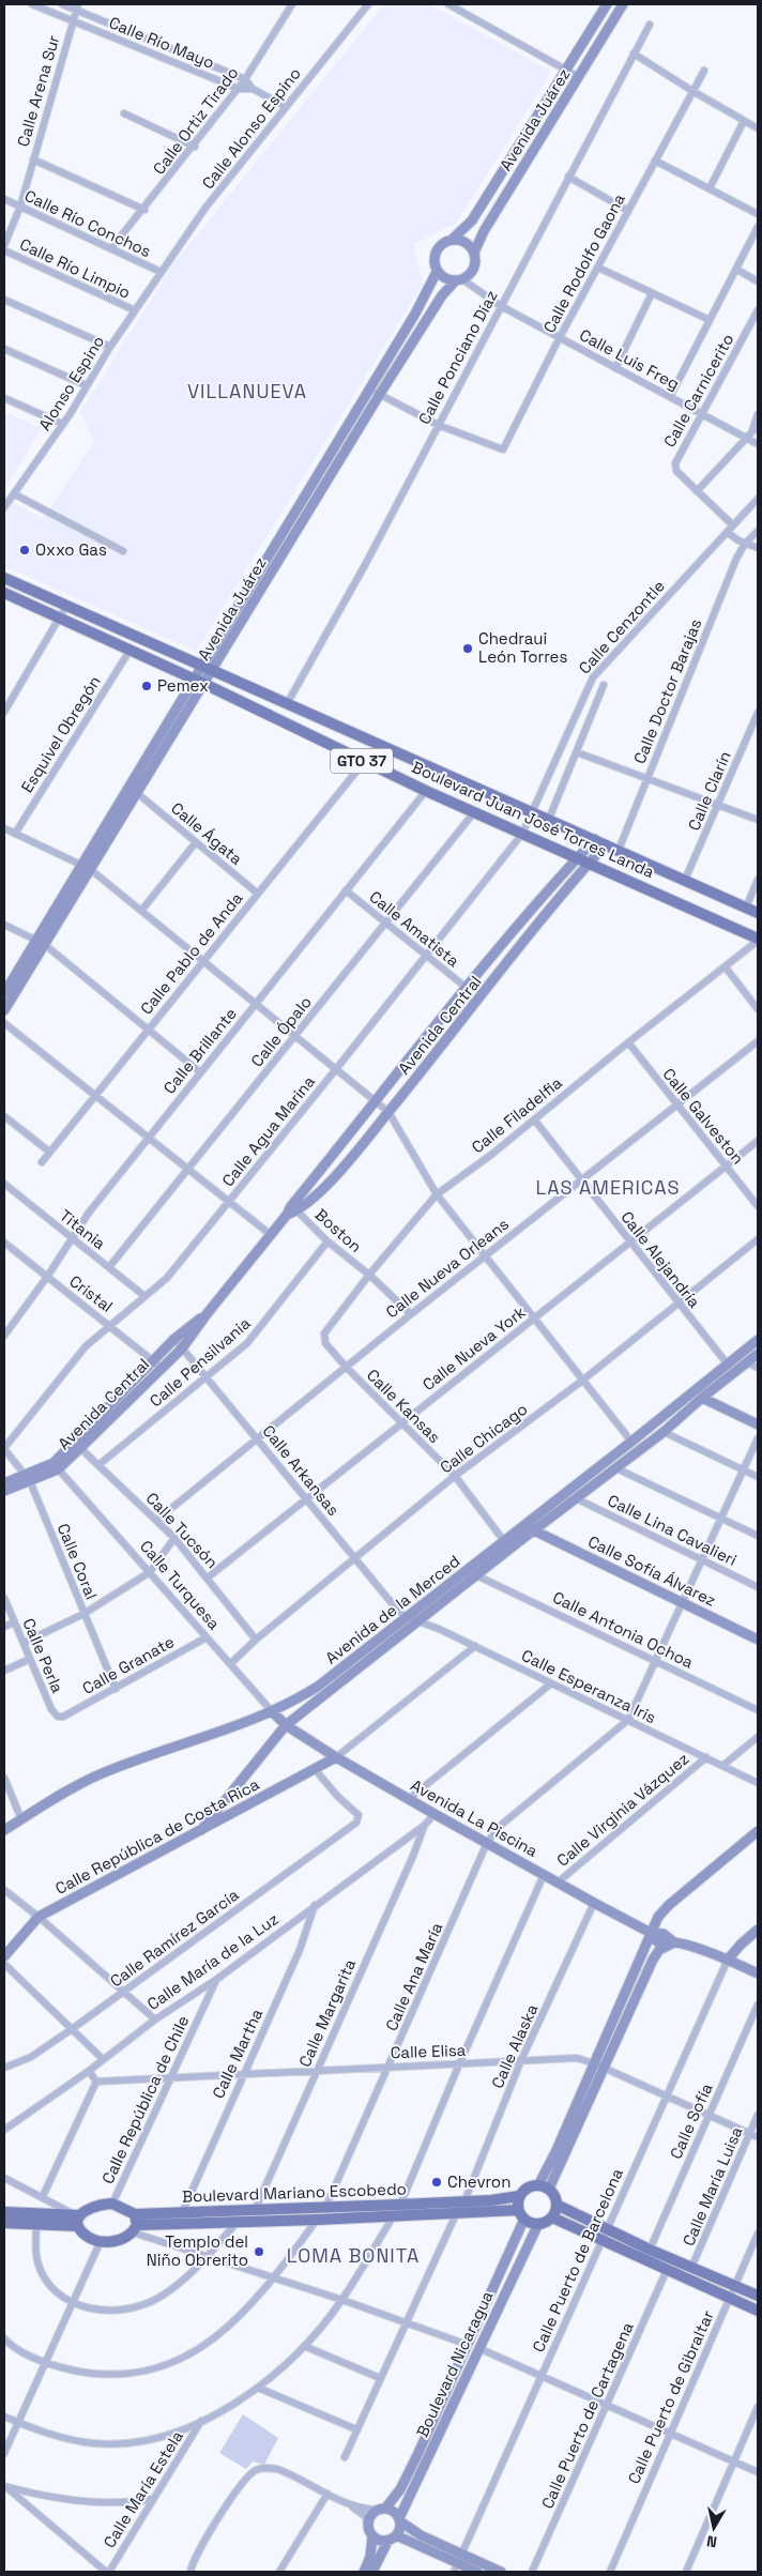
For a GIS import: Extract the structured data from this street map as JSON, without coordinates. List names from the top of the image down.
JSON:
{
  "streets": {
    "main road": ["GTO 37", "Boulevard Juan José Torres Landa", "Boulevard Mariano Escobedo"],
    "street": [
      "Calle Río Mayo",
      "Calle Arena Sur",
      "Avenida Juárez",
      "Calle Ortiz Tirado",
      "Calle Alonso Espino",
      "Calle Río Conchos",
      "Calle Rodolfo Gaona",
      "Calle Río Limpio",
      "Calle Ponciano Díaz",
      "Calle Luis Freg",
      "Alonso Espino",
      "Calle Carnicerito",
      "Calle Cenzontle",
      "Calle Doctor Barajas",
      "Esquivel Obregón",
      "Calle Clarín",
      "Calle Ágata",
      "Calle Amatista",
      "Calle Pablo de Anda",
      "Avenida Central",
      "Calle Ópalo",
      "Calle Brillante",
      "Calle Filadelfia",
      "Calle Galveston",
      "Calle Agua Marina",
      "Titania",
      "Boston",
      "Calle Alejandría",
      "Calle Nueva Orleans",
      "Cristal",
      "Calle Nueva York",
      "Calle Pensilvania",
      "Calle Kansas",
      "Calle Chicago",
      "Calle Arkansas",
      "Calle Tucsón",
      "Calle Lina Cavalieri",
      "Calle Coral",
      "Calle Sofía Álvarez",
      "Calle Turquesa",
      "Avenida de la Merced",
      "Calle Antonia Ochoa",
      "Calle Perla",
      "Calle Granate",
      "Calle Esperanza Iris",
      "Calle Virginia Vázquez",
      "Avenida La Piscina",
      "Calle República de Costa Rica",
      "Calle Ramírez García",
      "Calle María de la Luz",
      "Calle Ana María",
      "Calle Margarita",
      "Calle Alaska",
      "Calle Elisa",
      "Calle Martha",
      "Calle República de Chile",
      "Calle Sofía",
      "Calle María Luisa",
      "Calle Puerto de Barcelona",
      "Boulevard Nicaragua",
      "Calle Puerto de Gibraltar",
      "Calle Puerto de Cartagena",
      "Calle María Estela"
    ]
  },
  "crossings": [
    ["Calle Río Mayo", "Calle Arena Sur"],
    ["Calle Río Mayo", "Calle Ortiz Tirado"],
    ["Calle Río Mayo", "Calle Alonso Espino"],
    ["Calle Arena Sur", "Calle Río Conchos"],
    ["Avenida Juárez", "Calle Luis Freg"],
    ["Avenida Juárez", "Boulevard Juan José Torres Landa"],
    ["Avenida Juárez", "Calle Ágata"],
    ["Calle Ortiz Tirado", "Calle Río Conchos"],
    ["Calle Alonso Espino", "Calle Río Conchos"],
    ["Calle Alonso Espino", "Alonso Espino"],
    ["Calle Río Conchos", "Alonso Espino"],
    ["Calle Rodolfo Gaona", "Calle Ponciano Díaz"],
    ["Calle Rodolfo Gaona", "Calle Luis Freg"],
    ["Calle Río Limpio", "Alonso Espino"],
    ["Calle Ponciano Díaz", "Calle Luis Freg"],
    ["Calle Ponciano Díaz", "Boulevard Juan José Torres Landa"],
    ["Calle Luis Freg", "Calle Carnicerito"],
    ["Calle Cenzontle", "Calle Doctor Barajas"],
    ["Calle Cenzontle", "Boulevard Juan José Torres Landa"],
    ["Calle Cenzontle", "Calle Agua Marina"],
    ["Calle Doctor Barajas", "Boulevard Juan José Torres Landa"],
    ["Esquivel Obregón", "Boulevard Juan José Torres Landa"],
    ["Calle Clarín", "Boulevard Juan José Torres Landa"],
    ["Boulevard Juan José Torres Landa", "Calle Pablo de Anda"],
    ["Boulevard Juan José Torres Landa", "Avenida Central"],
    ["Boulevard Juan José Torres Landa", "Calle Ópalo"],
    ["Boulevard Juan José Torres Landa", "Calle Brillante"],
    ["Boulevard Juan José Torres Landa", "Calle Filadelfia"],
    ["Boulevard Juan José Torres Landa", "Calle Agua Marina"],
    ["Calle Ágata", "Calle Pablo de Anda"],
    ["Calle Amatista", "Avenida Central"],
    ["Calle Amatista", "Calle Ópalo"],
    ["Calle Amatista", "Calle Brillante"],
    ["Calle Amatista", "Calle Agua Marina"],
    ["Avenida Central", "Boston"],
    ["Avenida Central", "Cristal"],
    ["Avenida Central", "Calle Arkansas"],
    ["Avenida Central", "Calle Tucsón"],
    ["Avenida Central", "Calle Coral"],
    ["Avenida Central", "Calle Turquesa"],
    ["Calle Ópalo", "Titania"],
    ["Calle Brillante", "Titania"],
    ["Calle Brillante", "Cristal"],
    ["Calle Filadelfia", "Calle Galveston"],
    ["Calle Filadelfia", "Boston"],
    ["Calle Filadelfia", "Calle Alejandría"],
    ["Calle Filadelfia", "Calle Kansas"],
    ["Calle Galveston", "Calle Nueva Orleans"],
    ["Calle Galveston", "Calle Nueva York"],
    ["Calle Agua Marina", "Titania"],
    ["Calle Agua Marina", "Cristal"],
    ["Calle Agua Marina", "Calle Coral"],
    ["Boston", "Calle Nueva Orleans"],
    ["Boston", "Calle Pensilvania"],
    ["Calle Alejandría", "Calle Nueva Orleans"],
    ["Calle Alejandría", "Calle Nueva York"],
    ["Calle Alejandría", "Calle Chicago"],
    ["Calle Alejandría", "Avenida de la Merced"],
    ["Calle Nueva Orleans", "Calle Kansas"],
    ["Calle Nueva Orleans", "Calle Arkansas"],
    ["Calle Nueva Orleans", "Calle Tucsón"],
    ["Calle Nueva York", "Calle Kansas"],
    ["Calle Nueva York", "Calle Arkansas"],
    ["Calle Nueva York", "Calle Tucsón"],
    ["Calle Pensilvania", "Calle Arkansas"],
    ["Calle Pensilvania", "Calle Tucsón"],
    ["Calle Kansas", "Calle Chicago"],
    ["Calle Kansas", "Avenida de la Merced"],
    ["Calle Chicago", "Calle Arkansas"],
    ["Calle Chicago", "Calle Tucsón"],
    ["Calle Chicago", "Calle Turquesa"],
    ["Calle Arkansas", "Avenida de la Merced"],
    ["Calle Arkansas", "Calle Esperanza Iris"],
    ["Calle Lina Cavalieri", "Avenida de la Merced"],
    ["Calle Coral", "Calle Granate"],
    ["Calle Sofía Álvarez", "Avenida de la Merced"],
    ["Calle Turquesa", "Avenida de la Merced"],
    ["Calle Turquesa", "Calle Granate"],
    ["Calle Turquesa", "Avenida La Piscina"],
    ["Avenida de la Merced", "Calle Antonia Ochoa"],
    ["Avenida de la Merced", "Calle Esperanza Iris"],
    ["Avenida de la Merced", "Avenida La Piscina"],
    ["Avenida de la Merced", "Calle República de Costa Rica"],
    ["Calle Perla", "Calle Granate"],
    ["Calle Esperanza Iris", "Calle Virginia Vázquez"],
    ["Calle Esperanza Iris", "Calle Ana María"],
    ["Calle Virginia Vázquez", "Avenida La Piscina"],
    ["Avenida La Piscina", "Calle República de Costa Rica"],
    ["Avenida La Piscina", "Calle María de la Luz"],
    ["Avenida La Piscina", "Calle Ana María"],
    ["Avenida La Piscina", "Calle Alaska"],
    ["Avenida La Piscina", "Calle Puerto de Barcelona"],
    ["Calle República de Costa Rica", "Calle Ramírez García"],
    ["Calle María de la Luz", "Calle Margarita"],
    ["Calle María de la Luz", "Calle Martha"],
    ["Calle María de la Luz", "Calle República de Chile"],
    ["Calle Ana María", "Calle Elisa"],
    ["Calle Ana María", "Boulevard Mariano Escobedo"],
    ["Calle Margarita", "Calle Elisa"],
    ["Calle Margarita", "Boulevard Mariano Escobedo"],
    ["Calle Alaska", "Calle Elisa"],
    ["Calle Alaska", "Boulevard Mariano Escobedo"],
    ["Calle Elisa", "Calle Martha"],
    ["Calle Elisa", "Calle República de Chile"],
    ["Calle Elisa", "Calle Sofía"],
    ["Calle Elisa", "Calle María Luisa"],
    ["Calle Elisa", "Calle Puerto de Barcelona"],
    ["Calle Martha", "Boulevard Mariano Escobedo"],
    ["Boulevard Mariano Escobedo", "Boulevard Nicaragua"]
  ],
  "districts": ["VILLANUEVA", "LAS AMERICAS", "LOMA BONITA"],
  "places": [
    "Oxxo Gas",
    "Chedraui León Torres",
    "Pemex",
    "Chevron",
    "Templo del Niño Obrerito"
  ],
  "north": "bottom"
}
